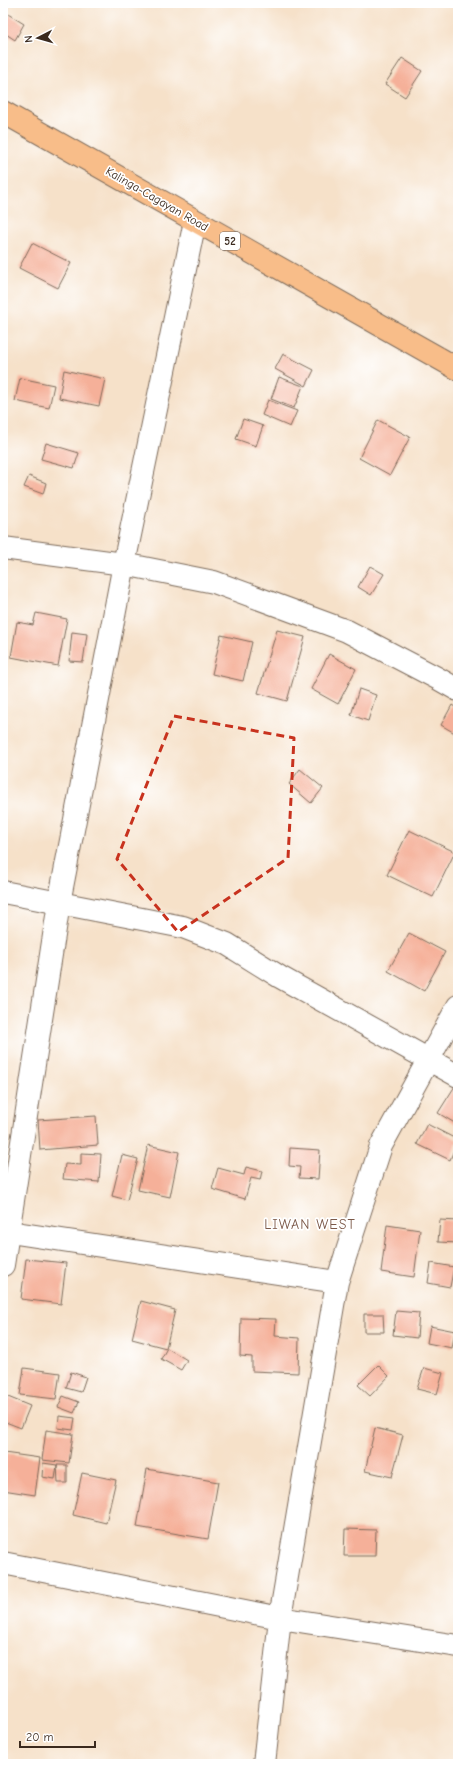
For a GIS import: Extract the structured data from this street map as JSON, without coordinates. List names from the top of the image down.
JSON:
{
  "streets": {
    "highway": ["Kalinga-Cagayan Road", "52"]
  },
  "districts": ["LIWAN WEST"],
  "scale_bar": "20 m",
  "north": "left"
}
